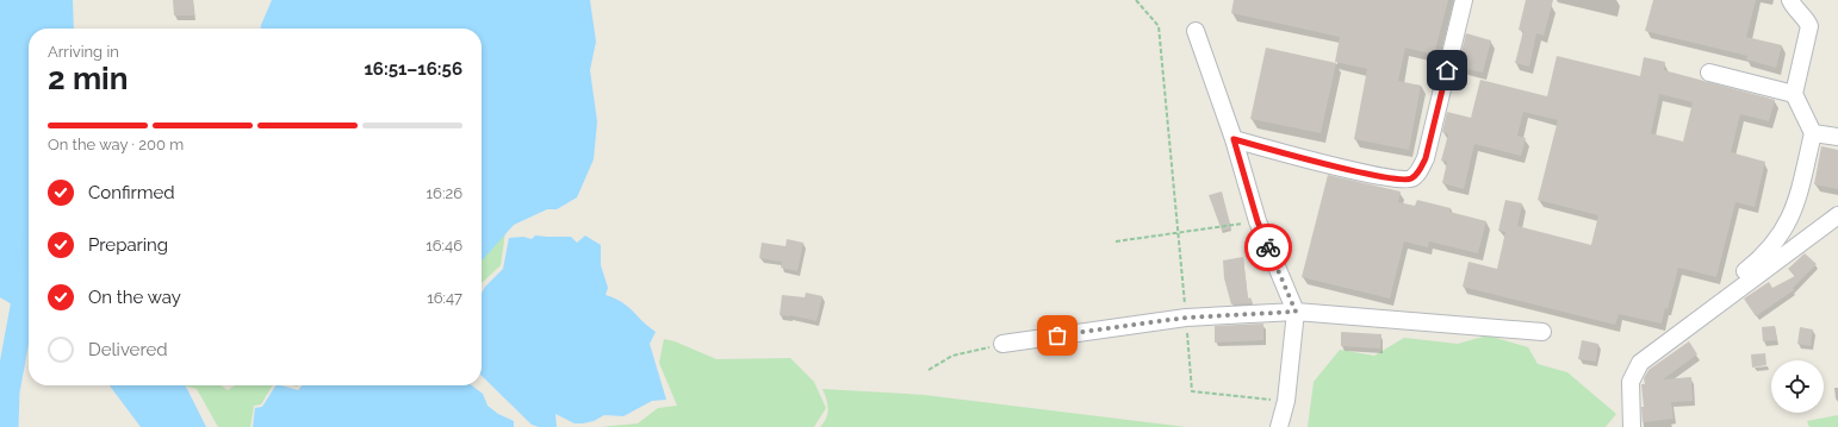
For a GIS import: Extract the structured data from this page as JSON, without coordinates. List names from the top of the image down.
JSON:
{
  "page": {
    "heading": ["2 min", "Arriving in", "16:51–16:56"],
    "bar": "On the way · 200 m",
    "list": [
      ["Confirmed", "16:26"],
      ["Preparing", "16:46"],
      ["On the way", "16:47"],
      "Delivered"
    ]
  }
}
